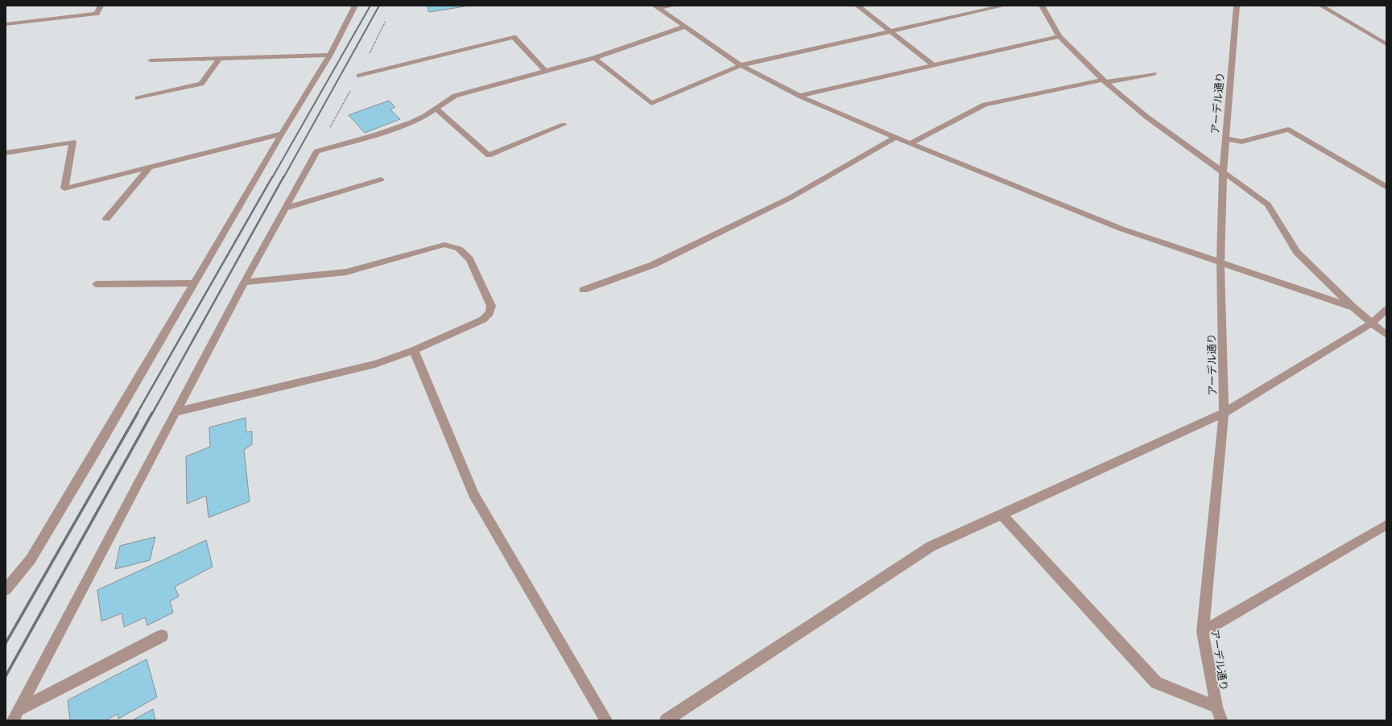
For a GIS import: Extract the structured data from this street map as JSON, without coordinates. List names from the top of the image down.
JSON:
{
  "streets": {
    "street": ["アーデル通り"]
  }
}
